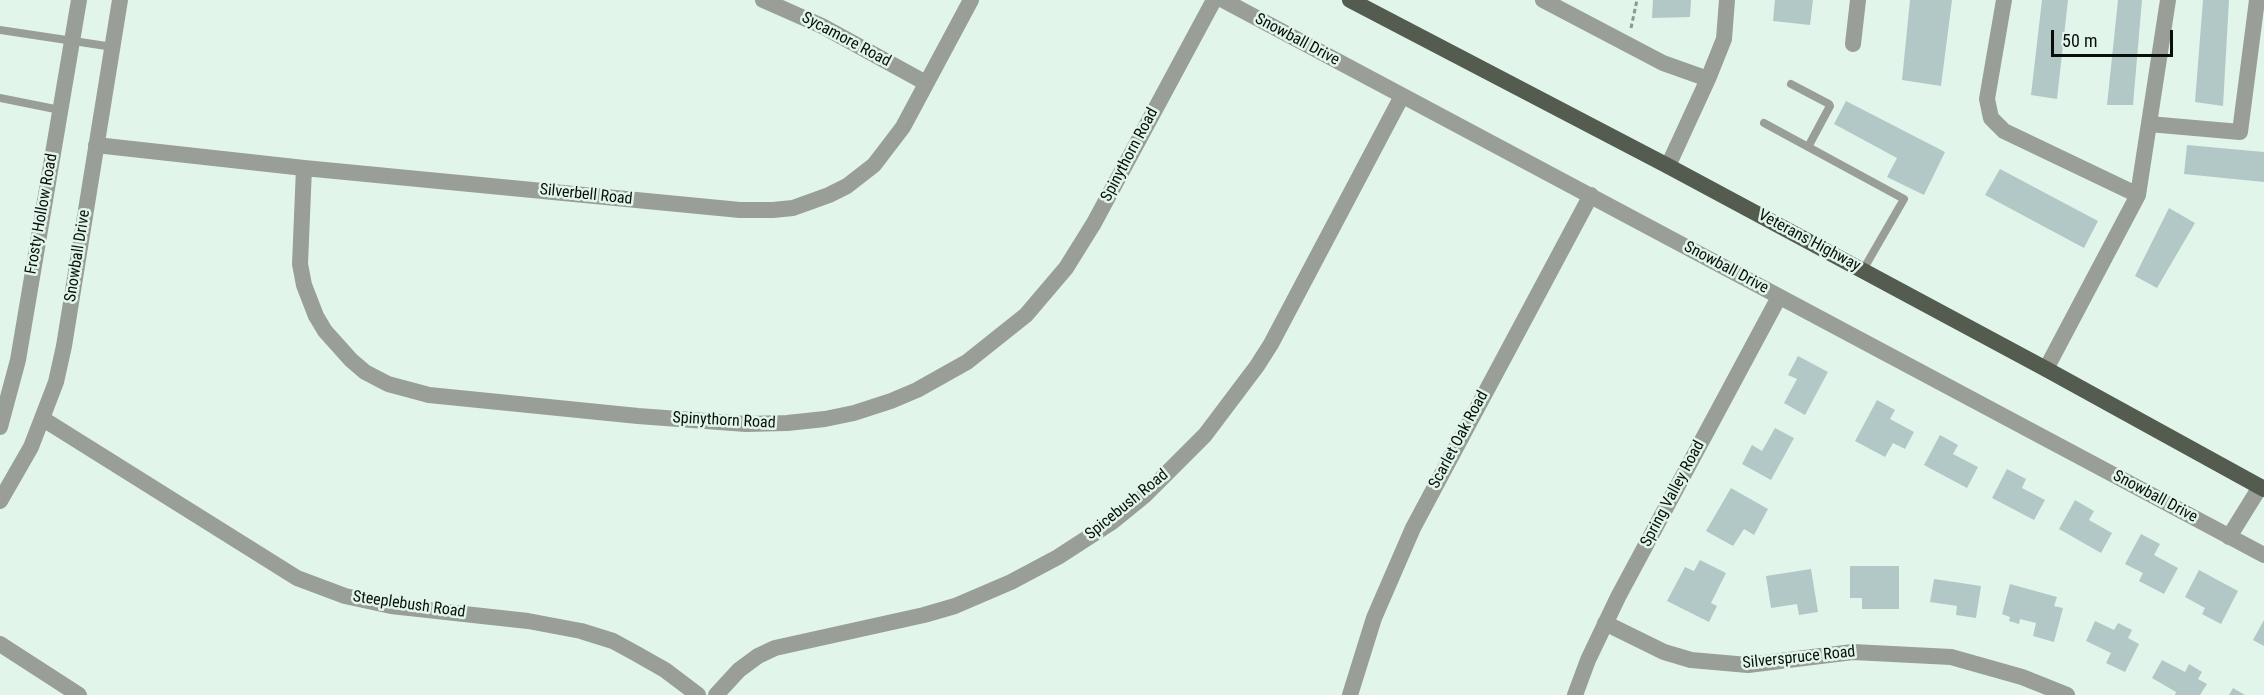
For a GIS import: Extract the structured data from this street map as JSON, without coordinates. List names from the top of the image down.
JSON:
{
  "streets": {
    "main road": ["Veterans Highway"],
    "street": [
      "Sycamore Road",
      "Snowball Drive",
      "Spinythorn Road",
      "Silverbell Road",
      "Frosty Hollow Road",
      "Scarlet Oak Road",
      "Spring Valley Road",
      "Spicebush Road",
      "Steeplebush Road",
      "Silverspruce Road"
    ]
  },
  "crossings": [
    ["Sycamore Road", "Silverbell Road"],
    ["Snowball Drive", "Silverbell Road"],
    ["Snowball Drive", "Scarlet Oak Road"],
    ["Snowball Drive", "Spring Valley Road"],
    ["Snowball Drive", "Spicebush Road"],
    ["Snowball Drive", "Steeplebush Road"],
    ["Spinythorn Road", "Silverbell Road"],
    ["Spring Valley Road", "Silverspruce Road"]
  ],
  "scale_bar": "50 m"
}
